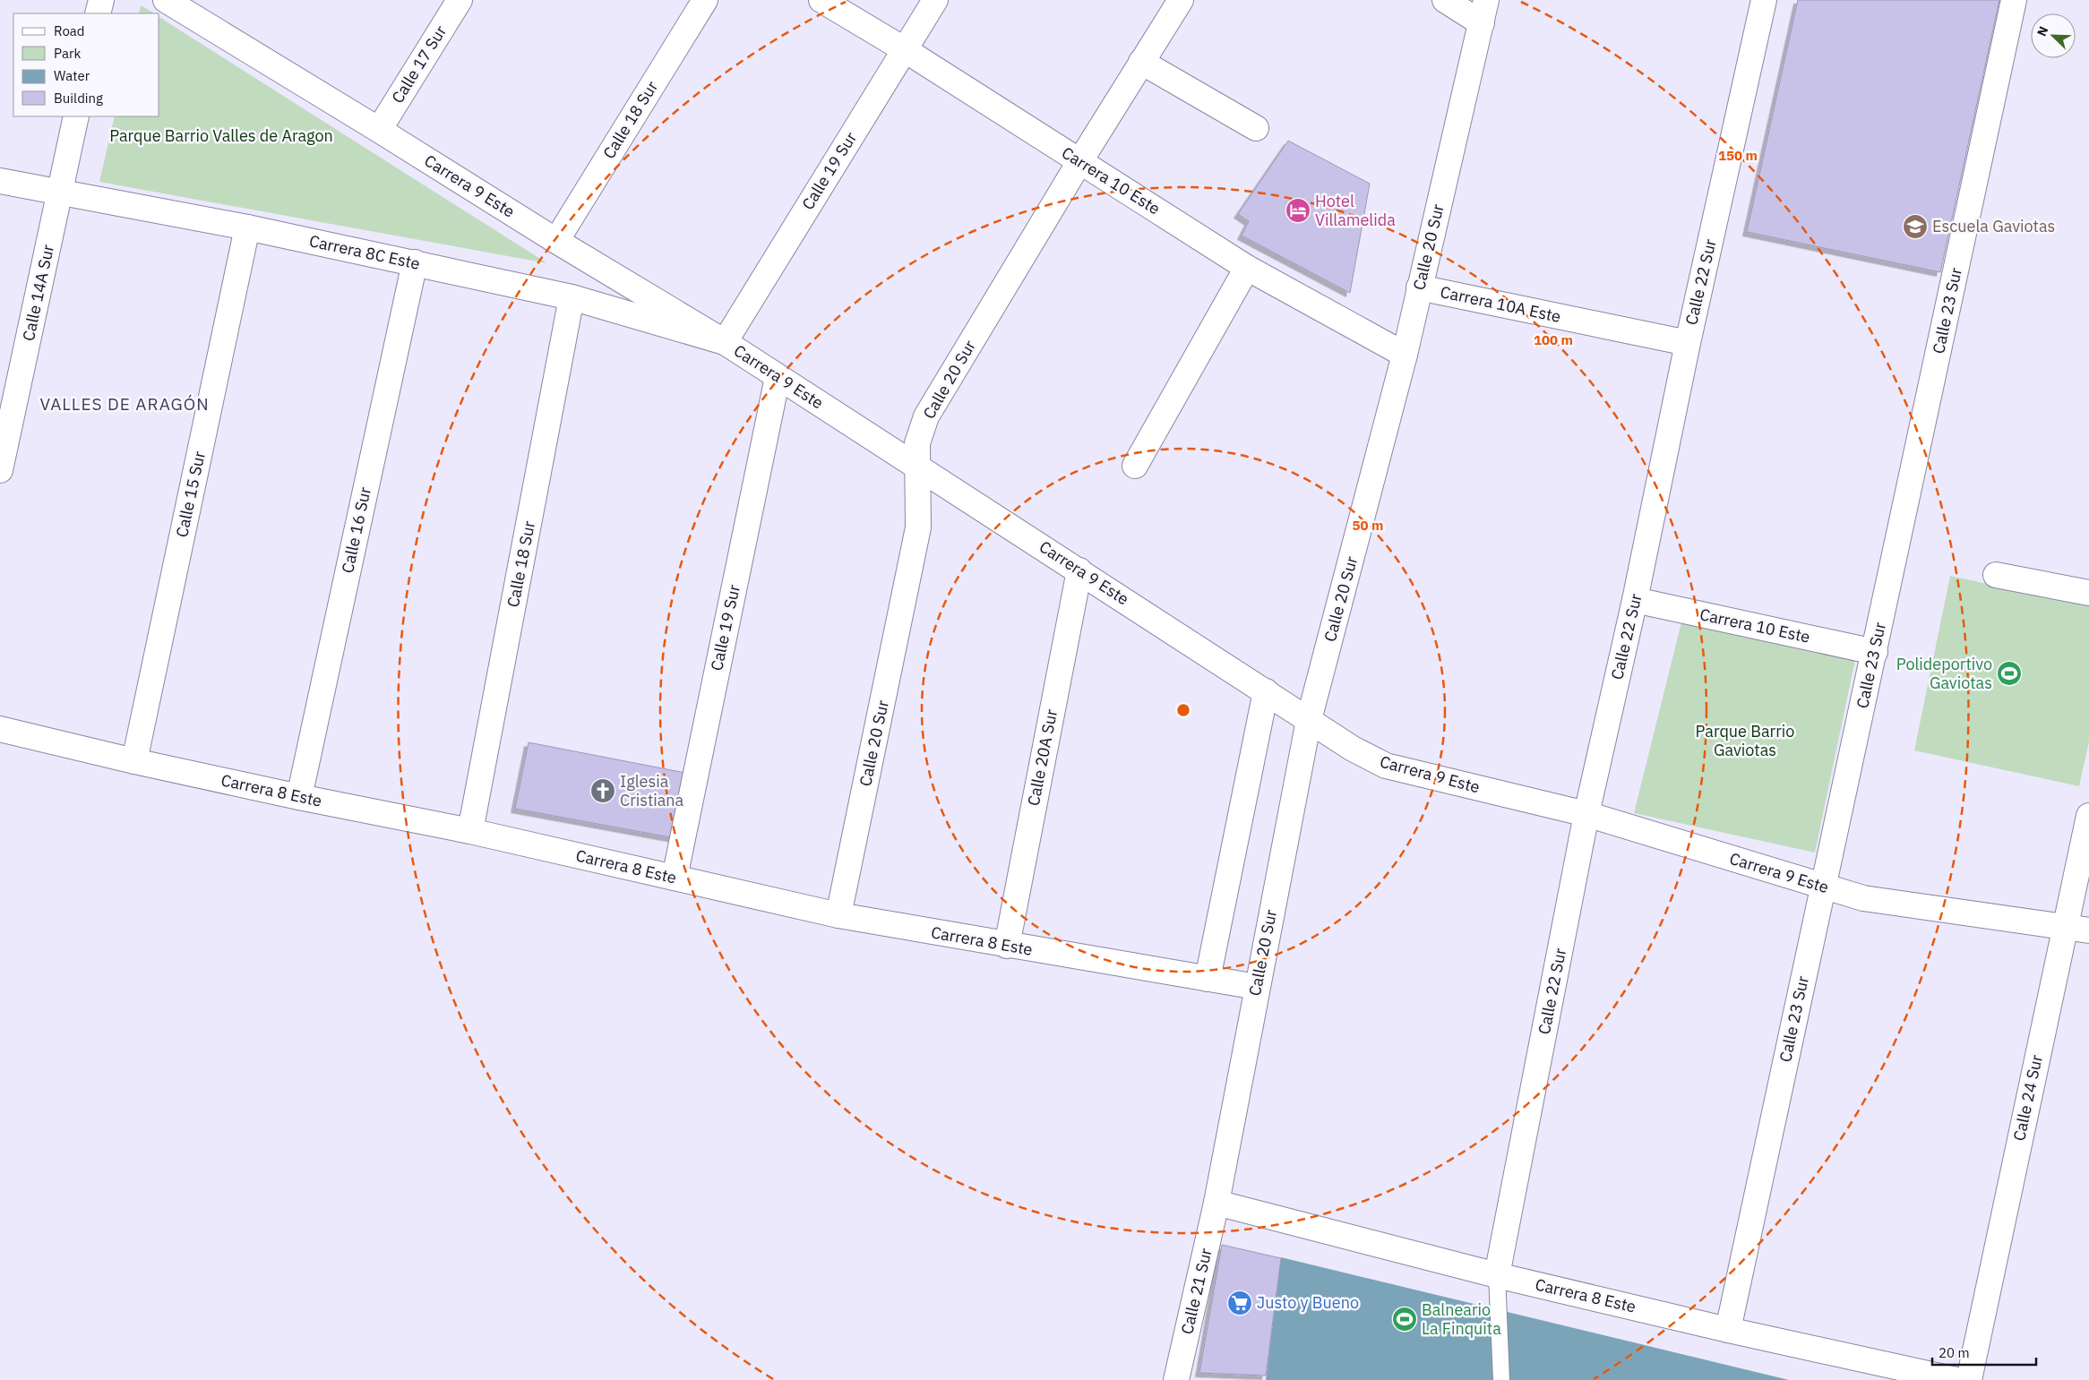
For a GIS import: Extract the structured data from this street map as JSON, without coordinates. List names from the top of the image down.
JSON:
{
  "streets": {
    "street": [
      "Calle 17 Sur",
      "Calle 18 Sur",
      "Calle 19 Sur",
      "Carrera 10 Este",
      "Carrera 9 Este",
      "Calle 20 Sur",
      "Carrera 8C Este",
      "Calle 22 Sur",
      "Calle 14A Sur",
      "Carrera 10A Este",
      "Calle 23 Sur",
      "Calle 15 Sur",
      "Calle 16 Sur",
      "Calle 20A Sur",
      "Carrera 8 Este",
      "Calle 24 Sur",
      "Calle 21 Sur"
    ]
  },
  "crossings": [
    ["Calle 17 Sur", "Carrera 9 Este"],
    ["Calle 18 Sur", "Carrera 9 Este"],
    ["Calle 18 Sur", "Carrera 8C Este"],
    ["Calle 18 Sur", "Carrera 8 Este"],
    ["Calle 19 Sur", "Carrera 10 Este"],
    ["Calle 19 Sur", "Carrera 9 Este"],
    ["Calle 19 Sur", "Carrera 8C Este"],
    ["Calle 19 Sur", "Carrera 8 Este"],
    ["Carrera 10 Este", "Calle 20 Sur"],
    ["Carrera 10 Este", "Calle 22 Sur"],
    ["Carrera 10 Este", "Calle 23 Sur"],
    ["Carrera 9 Este", "Calle 20 Sur"],
    ["Carrera 9 Este", "Carrera 8C Este"],
    ["Carrera 9 Este", "Calle 22 Sur"],
    ["Carrera 9 Este", "Calle 23 Sur"],
    ["Carrera 9 Este", "Calle 20A Sur"],
    ["Carrera 9 Este", "Calle 24 Sur"],
    ["Calle 20 Sur", "Carrera 10A Este"],
    ["Calle 20 Sur", "Carrera 8 Este"],
    ["Calle 20 Sur", "Calle 21 Sur"],
    ["Carrera 8C Este", "Calle 14A Sur"],
    ["Carrera 8C Este", "Calle 15 Sur"],
    ["Carrera 8C Este", "Calle 16 Sur"],
    ["Calle 22 Sur", "Carrera 10A Este"],
    ["Calle 22 Sur", "Carrera 8 Este"],
    ["Calle 23 Sur", "Carrera 8 Este"],
    ["Calle 15 Sur", "Carrera 8 Este"],
    ["Calle 16 Sur", "Carrera 8 Este"],
    ["Calle 20A Sur", "Carrera 8 Este"],
    ["Carrera 8 Este", "Calle 21 Sur"]
  ],
  "districts": ["VALLES DE ARAGÓN"],
  "parks": ["Parque Barrio Valles de Aragon", "Parque Barrio Gaviotas"],
  "places": {
    "hotel": ["Hotel Villamelida"],
    "school or university": ["Escuela Gaviotas"],
    "sports": ["Polideportivo Gaviotas", "Balneario La Finquita"],
    "church": ["Iglesia Cristiana"],
    "supermarket": ["Justo y Bueno"]
  },
  "legend": [
    "Road",
    "Park",
    "Water",
    "Building"
  ],
  "scale_bar": "20 m",
  "north": "top left",
  "rings": ["150 m", "100 m", "50 m"]
}
